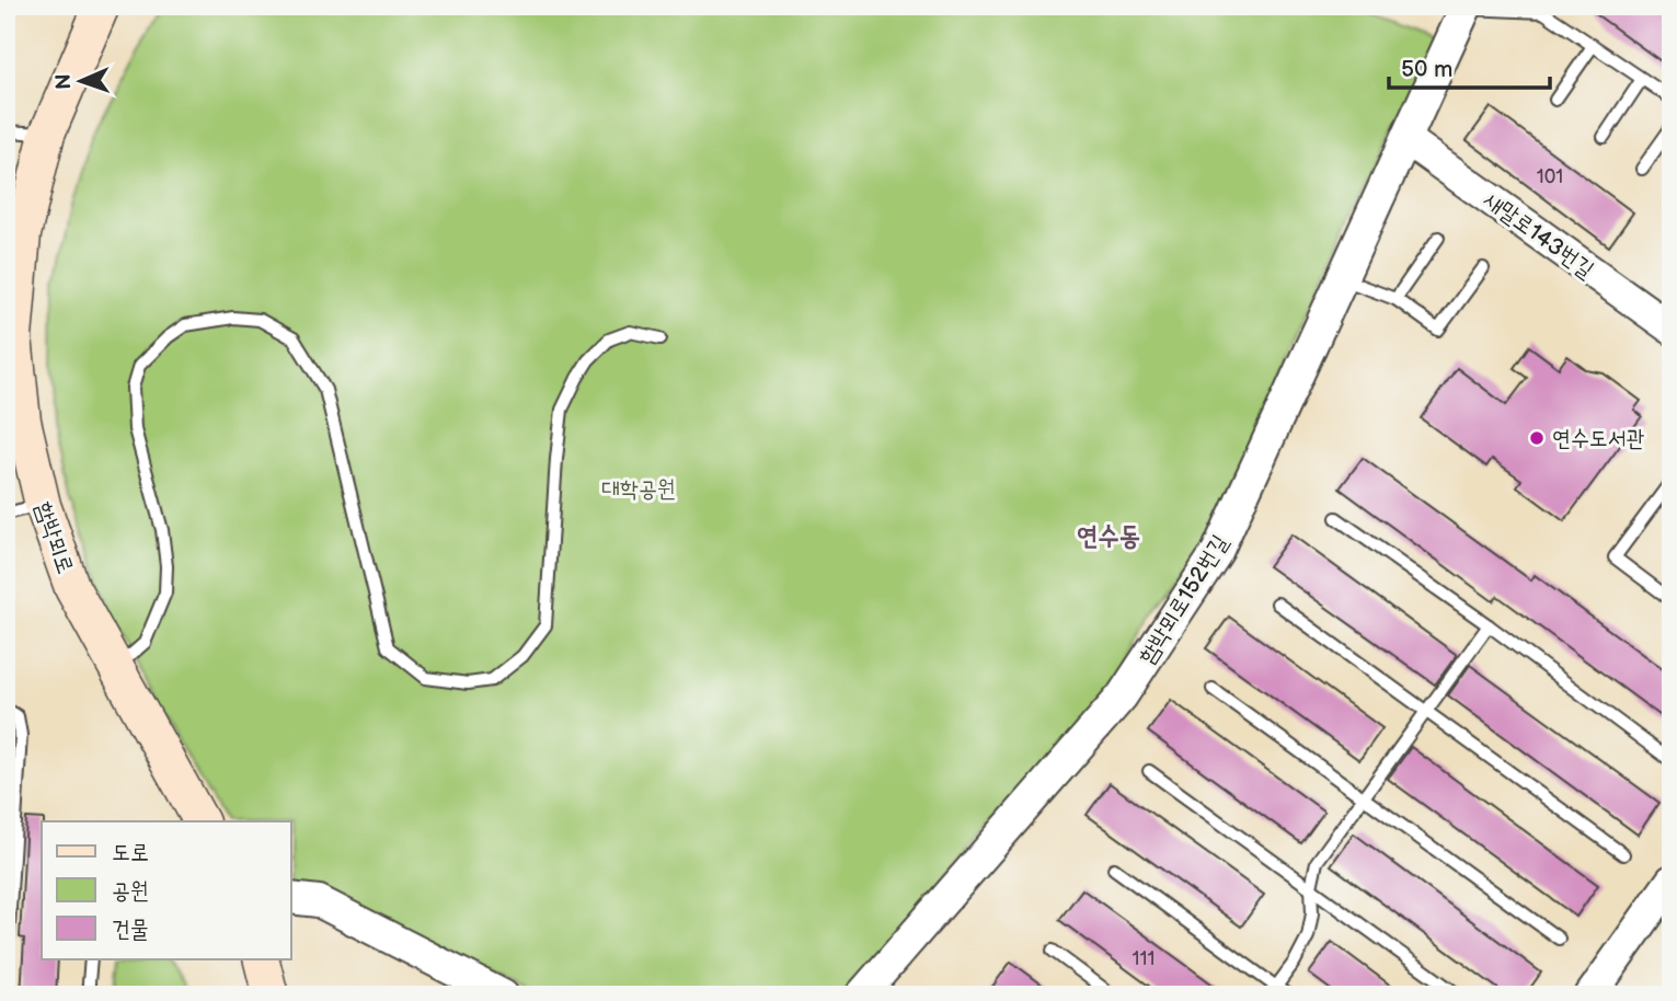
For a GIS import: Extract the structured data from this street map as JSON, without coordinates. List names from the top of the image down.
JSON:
{
  "streets": {
    "main road": ["함박뫼로"],
    "street": ["새말로143번길", "함박뫼로152번길"]
  },
  "crossings": [
    ["새말로143번길", "함박뫼로152번길"]
  ],
  "districts": ["연수동"],
  "parks": ["대학공원"],
  "places": ["연수도서관"],
  "house_numbers": ["101", "111"],
  "legend": ["도로", "공원", "건물"],
  "scale_bar": "50 m",
  "north": "left"
}
